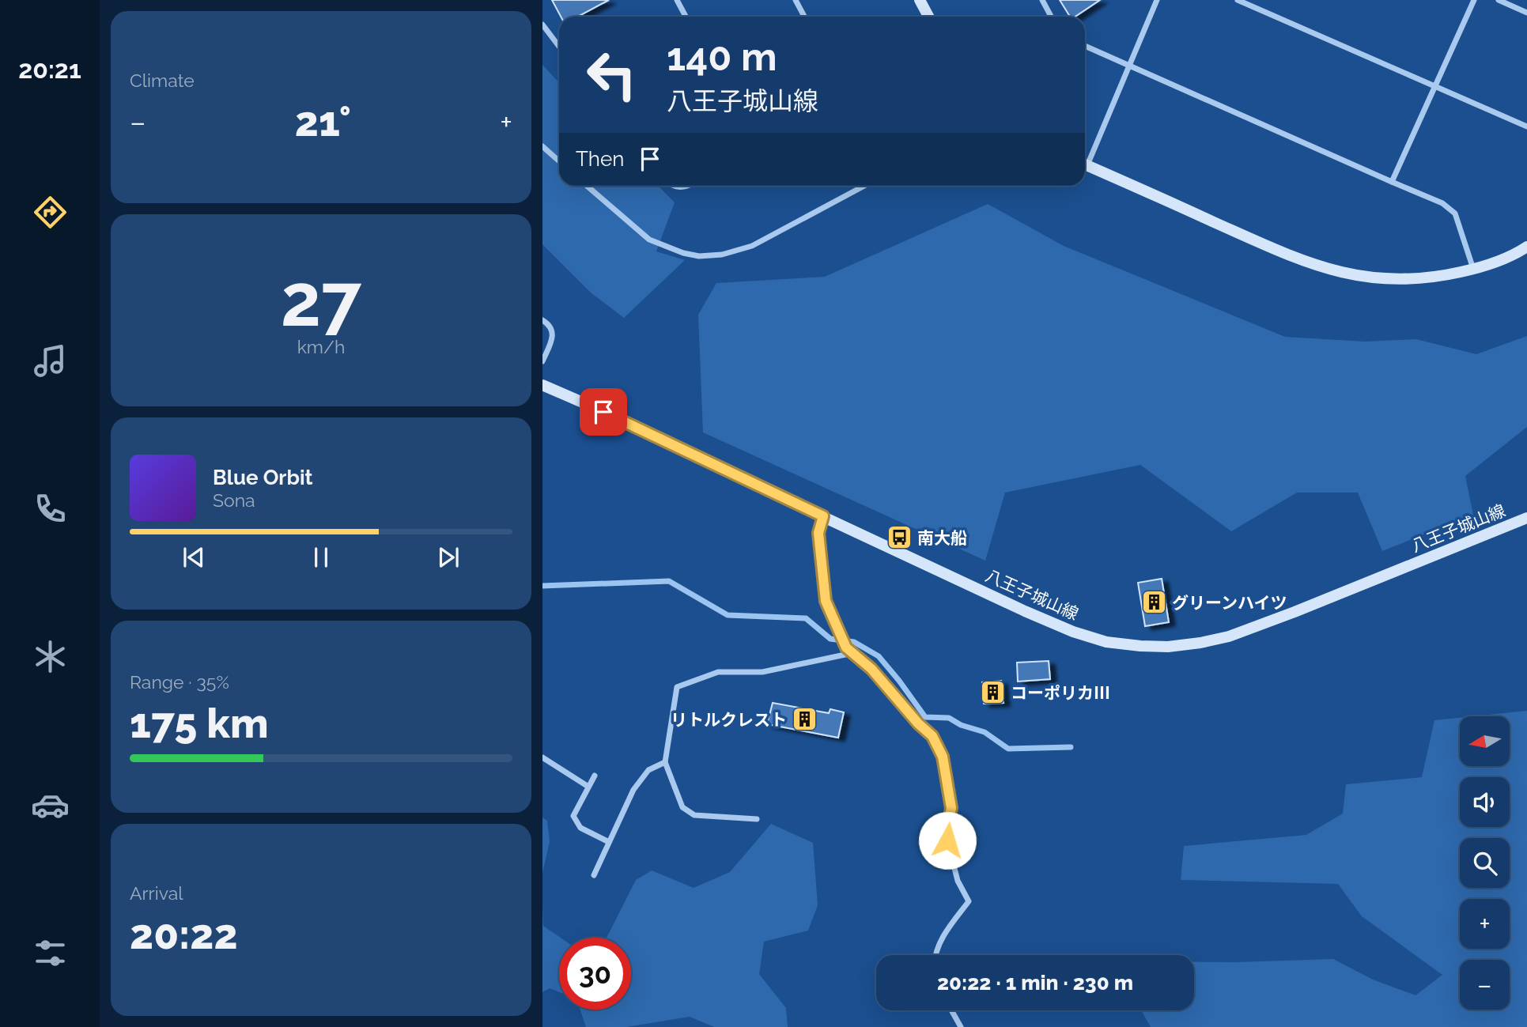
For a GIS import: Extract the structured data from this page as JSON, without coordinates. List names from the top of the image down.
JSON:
{
  "streets": {
    "main road": ["八王子城山線"]
  },
  "places": {
    "bus stop": ["南大船"],
    "building": ["グリーンハイツ", "コーポリカⅢ", "リトルクレスト"]
  },
  "north": "left",
  "page": {
    "tabs": "20:21",
    "tile": [
      "Climate",
      ["27", "km/h"],
      ["Range · 35%", "175 km"],
      ["Arrival", "20:22"]
    ],
    "turn": ["140 m", "八王子城山線"],
    "heat": ["−", "21°", "+"],
    "then": "Then",
    "song": ["Blue Orbit", "Sona"],
    "map_buttons": ["+", "−"],
    "limit": "30",
    "trip": "20:22 · 1 min · 230 m"
  }
}
